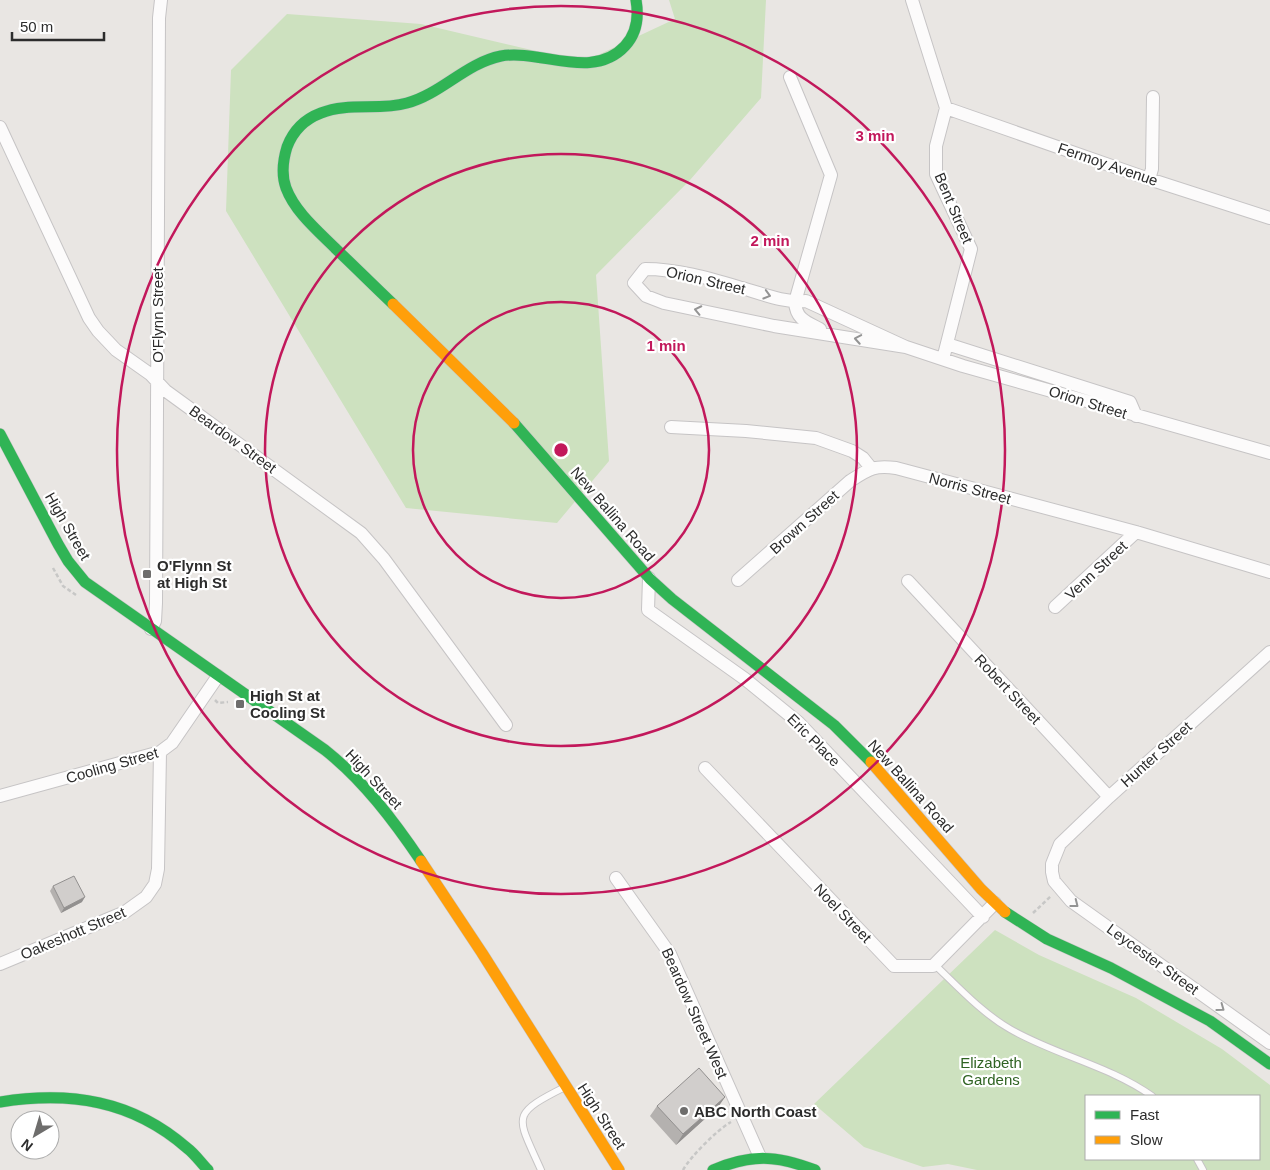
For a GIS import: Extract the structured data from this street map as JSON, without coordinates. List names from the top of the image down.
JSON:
{
  "streets": {
    "street": [
      "Fermoy Avenue",
      "Bent Street",
      "Orion Street",
      "O'Flynn Street",
      "Beardow Street",
      "Norris Street",
      "New Ballina Road",
      "Brown Street",
      "High Street",
      "Venn Street",
      "Robert Street",
      "Eric Place",
      "Hunter Street",
      "Cooling Street",
      "Noel Street",
      "Oakeshott Street",
      "Leycester Street",
      "Beardow Street West"
    ]
  },
  "crossings": [
    ["Fermoy Avenue", "Bent Street"],
    ["Bent Street", "Orion Street"],
    ["O'Flynn Street", "Beardow Street"],
    ["O'Flynn Street", "High Street"],
    ["Norris Street", "Brown Street"],
    ["Norris Street", "Venn Street"],
    ["New Ballina Road", "Eric Place"],
    ["High Street", "Cooling Street"],
    ["Robert Street", "Hunter Street"],
    ["Hunter Street", "Leycester Street"],
    ["Cooling Street", "Oakeshott Street"]
  ],
  "one_way": ["Leycester Street"],
  "parks": ["Elizabeth Gardens"],
  "places": {
    "transit": ["O'Flynn St at High St", "High St at Cooling St"],
    "other": ["ABC North Coast"]
  },
  "legend": ["Fast", "Slow"],
  "scale_bar": "50 m",
  "north": "bottom left",
  "rings": ["3 min", "2 min", "1 min"]
}
